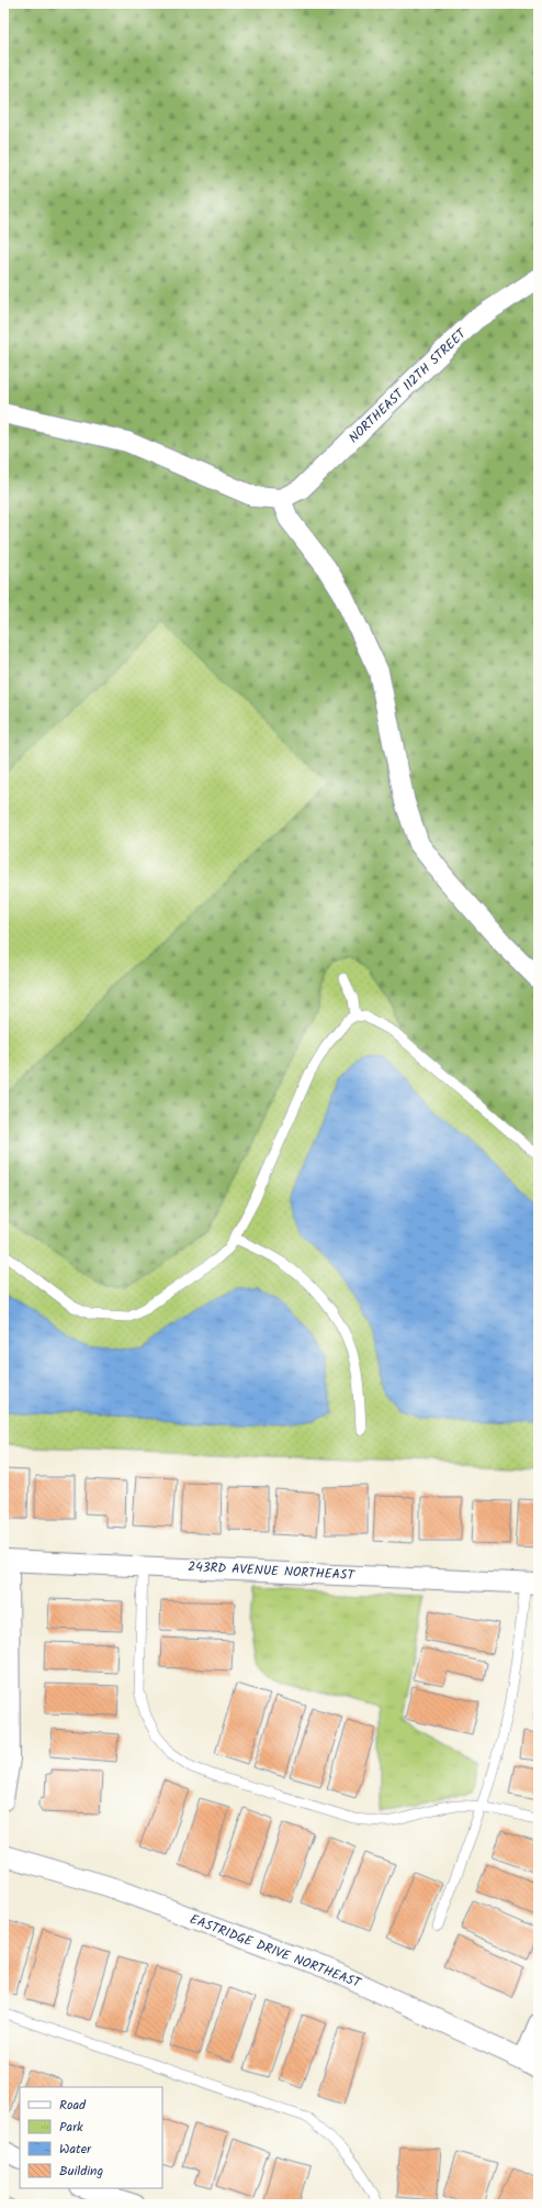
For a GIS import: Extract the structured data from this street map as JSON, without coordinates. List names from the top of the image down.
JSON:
{
  "streets": {
    "street": ["NORTHEAST 112TH STREET", "243RD AVENUE NORTHEAST", "EASTRIDGE DRIVE NORTHEAST"]
  },
  "legend": [
    "Road",
    "Park",
    "Water",
    "Building"
  ]
}
